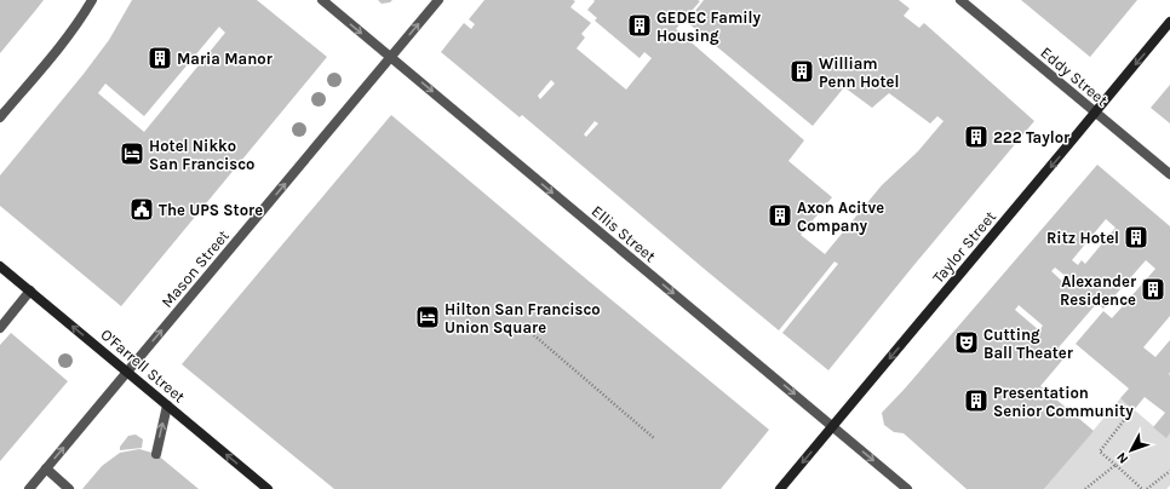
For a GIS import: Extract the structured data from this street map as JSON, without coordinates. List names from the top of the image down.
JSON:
{
  "streets": {
    "main road": ["Taylor Street", "O'Farrell Street"],
    "street": ["Eddy Street", "Ellis Street", "Mason Street"]
  },
  "crossings": [
    ["Eddy Street", "Taylor Street"],
    ["Ellis Street", "Taylor Street"],
    ["Ellis Street", "Mason Street"],
    ["Mason Street", "O'Farrell Street"]
  ],
  "one_way": [
    "Ellis Street",
    "Taylor Street",
    "Mason Street",
    "O'Farrell Street"
  ],
  "places": {
    "building": [
      "GEDEC Family Housing",
      "Maria Manor",
      "William Penn Hotel",
      "222 Taylor",
      "Axon Acitve Company",
      "Ritz Hotel",
      "Alexander Residence",
      "Presentation Senior Community"
    ],
    "hotel": ["Hotel Nikko San Francisco", "Hilton San Francisco Union Square"],
    "public building": ["The UPS Store"],
    "theatre": ["Cutting Ball Theater"]
  },
  "north": "bottom left"
}
